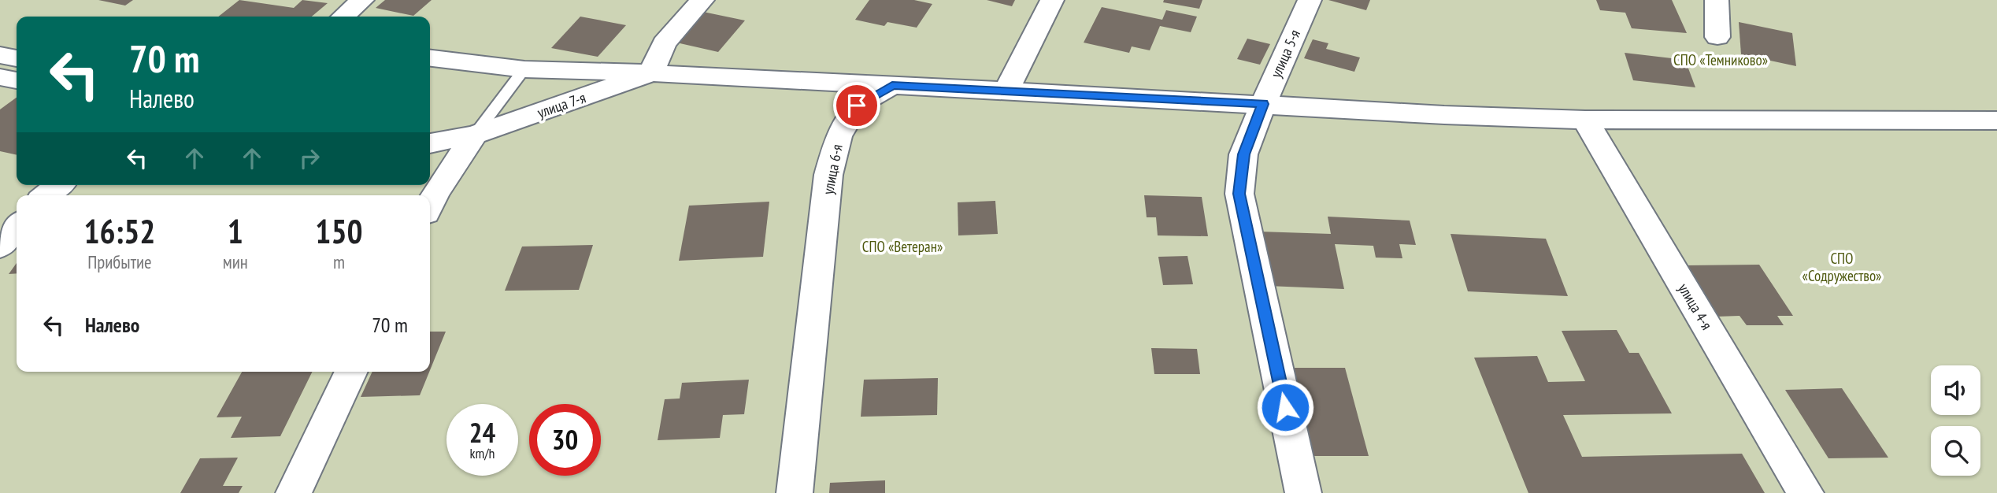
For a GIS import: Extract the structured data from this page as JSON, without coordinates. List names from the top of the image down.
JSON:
{
  "streets": {
    "street": [
      "улица 5-я",
      "улица 7-я",
      "улица 6-я",
      "улица 4-я"
    ]
  },
  "parks": ["СПО «Темниково»", "СПО «Ветеран»", "СПО «Содружество»"],
  "page": {
    "turn": ["70 m", "Налево"],
    "eta": [
      "16:52",
      "Прибытие",
      "1",
      "мин",
      "150",
      "m"
    ],
    "list": [
      {
        "name": "Налево",
        "value": "70 m"
      }
    ],
    "speed": "24 km/h",
    "limit": "30"
  }
}
